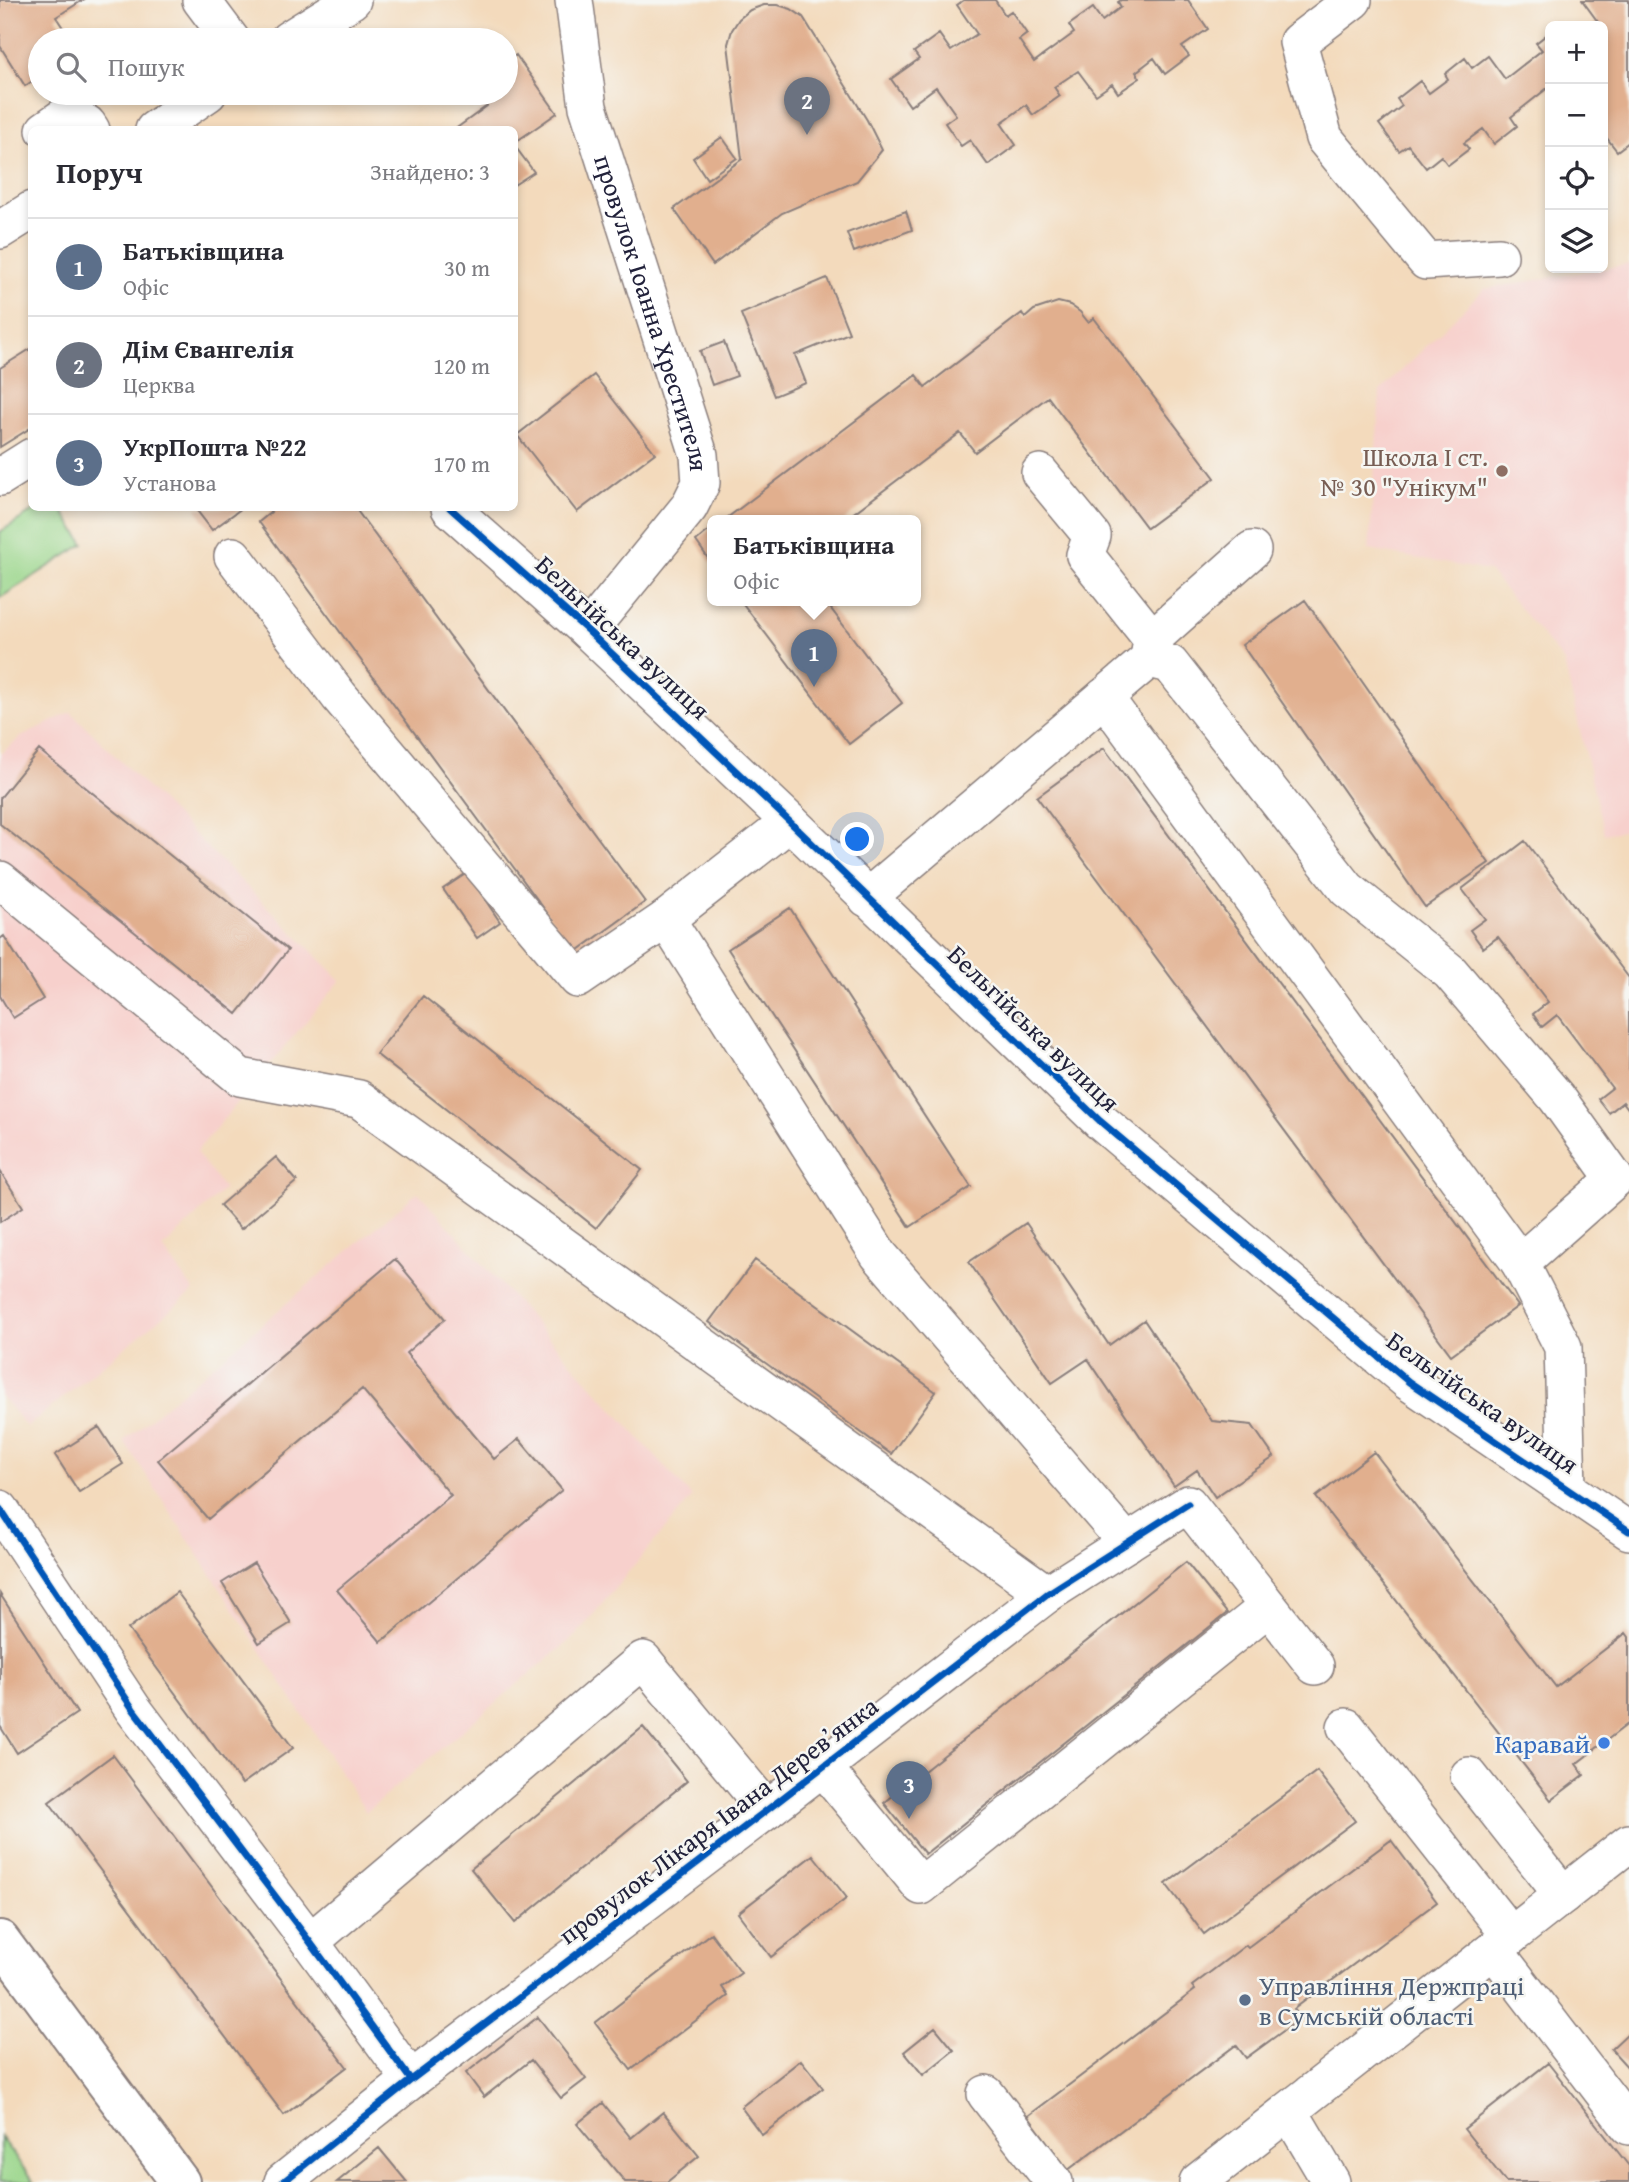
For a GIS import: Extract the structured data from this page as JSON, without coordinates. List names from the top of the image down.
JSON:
{
  "streets": {
    "street": ["провулок Іоанна Хрестителя", "Бельгійська вулиця", "провулок Лікаря Івана Деревʼянка"]
  },
  "crossings": [
    ["провулок Іоанна Хрестителя", "Бельгійська вулиця"]
  ],
  "places": ["Школа І ст. № 30 \"Унікум\"", "Каравай", "Управління Держпраці в Сумській області"],
  "page": {
    "map_buttons": ["+", "−"],
    "search": "Пошук",
    "pins": ["2", "1", "3"],
    "heading": ["Поруч", "Знайдено: 3"],
    "list": [
      {
        "mark": "1",
        "name": "Батьківщина",
        "note": "Офіс",
        "value": "30 m"
      },
      {
        "mark": "2",
        "name": "Дім Євангелія",
        "note": "Церква",
        "value": "120 m"
      },
      {
        "mark": "3",
        "name": "УкрПошта №22",
        "note": "Установа",
        "value": "170 m"
      }
    ],
    "popup": ["Батьківщина", "Офіс"]
  }
}
